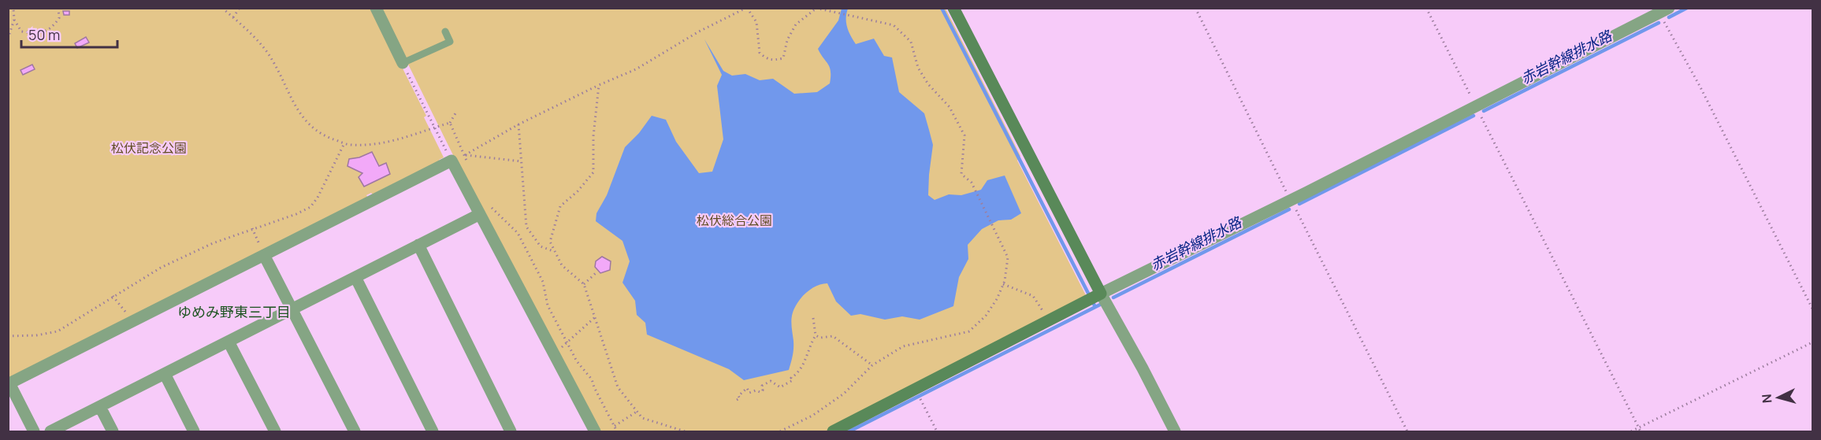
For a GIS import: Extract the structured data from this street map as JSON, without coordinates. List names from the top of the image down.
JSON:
{
  "districts": ["ゆめみ野東三丁目"],
  "water": ["赤岩幹線排水路"],
  "parks": ["松伏記念公園", "松伏総合公園"],
  "scale_bar": "50 m",
  "north": "left"
}
